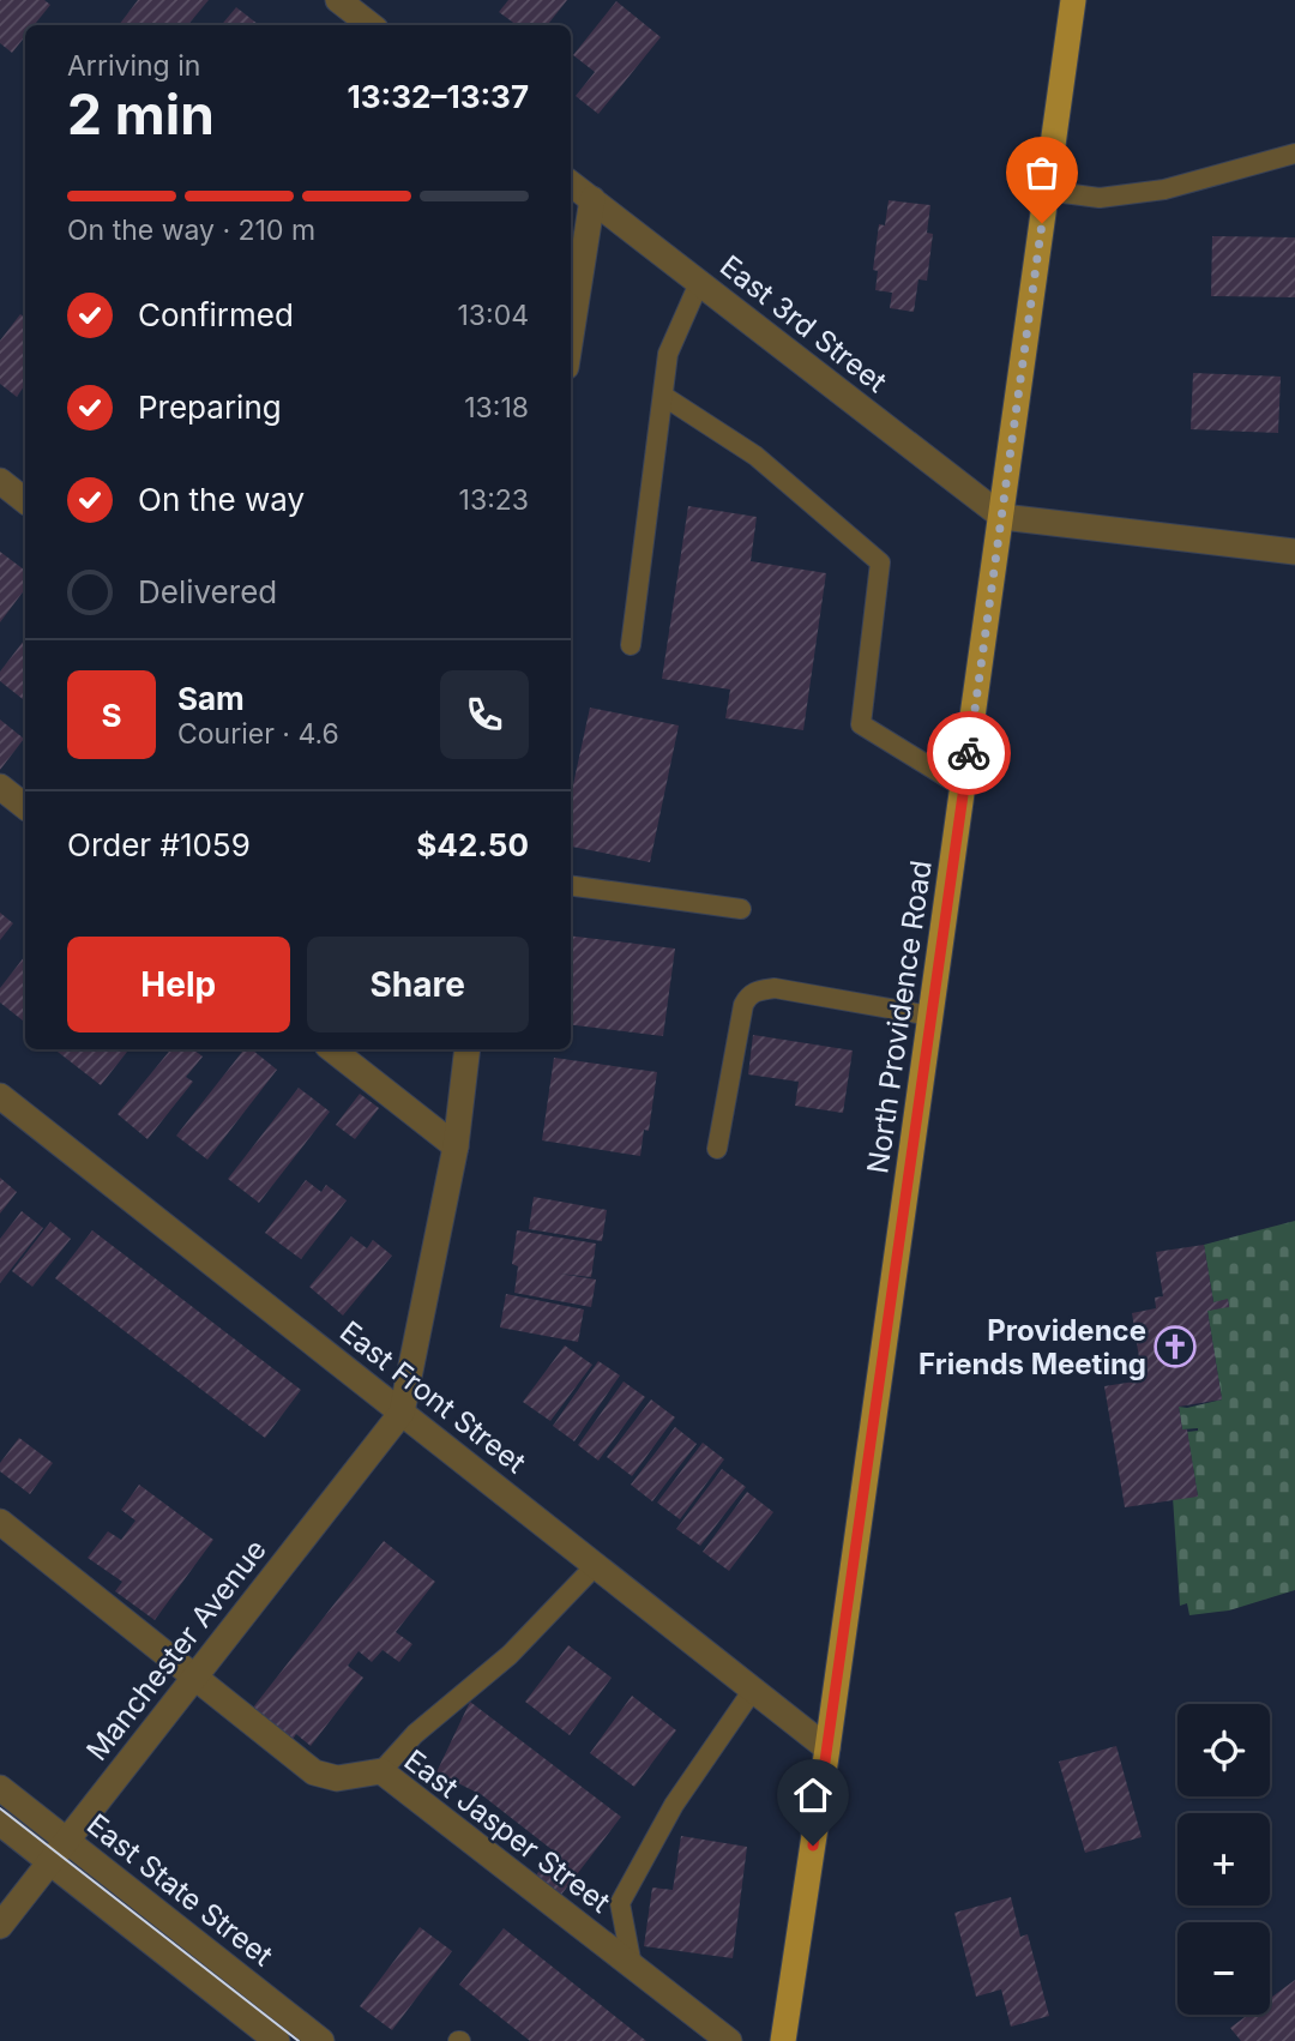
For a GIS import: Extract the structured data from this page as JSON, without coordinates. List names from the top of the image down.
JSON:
{
  "streets": {
    "main road": ["North Providence Road"],
    "street": [
      "East 3rd Street",
      "East Front Street",
      "Manchester Avenue",
      "East Jasper Street",
      "East State Street"
    ]
  },
  "crossings": [
    ["East 3rd Street", "North Providence Road"],
    ["North Providence Road", "East Front Street"],
    ["East Front Street", "Manchester Avenue"],
    ["Manchester Avenue", "East Jasper Street"],
    ["Manchester Avenue", "East State Street"]
  ],
  "places": {
    "church": ["Providence Friends Meeting"]
  },
  "page": {
    "heading": ["2 min", "Arriving in", "13:32–13:37"],
    "panel": [
      "Sam",
      "Courier · 4.6",
      "Order #1059",
      "$42.50"
    ],
    "bar": "On the way · 210 m",
    "list": [
      ["Confirmed", "13:04"],
      ["Preparing", "13:18"],
      ["On the way", "13:23"],
      "Delivered"
    ],
    "round": "S",
    "buttons": ["Help", "Share"],
    "map_buttons": ["+", "−"]
  }
}
